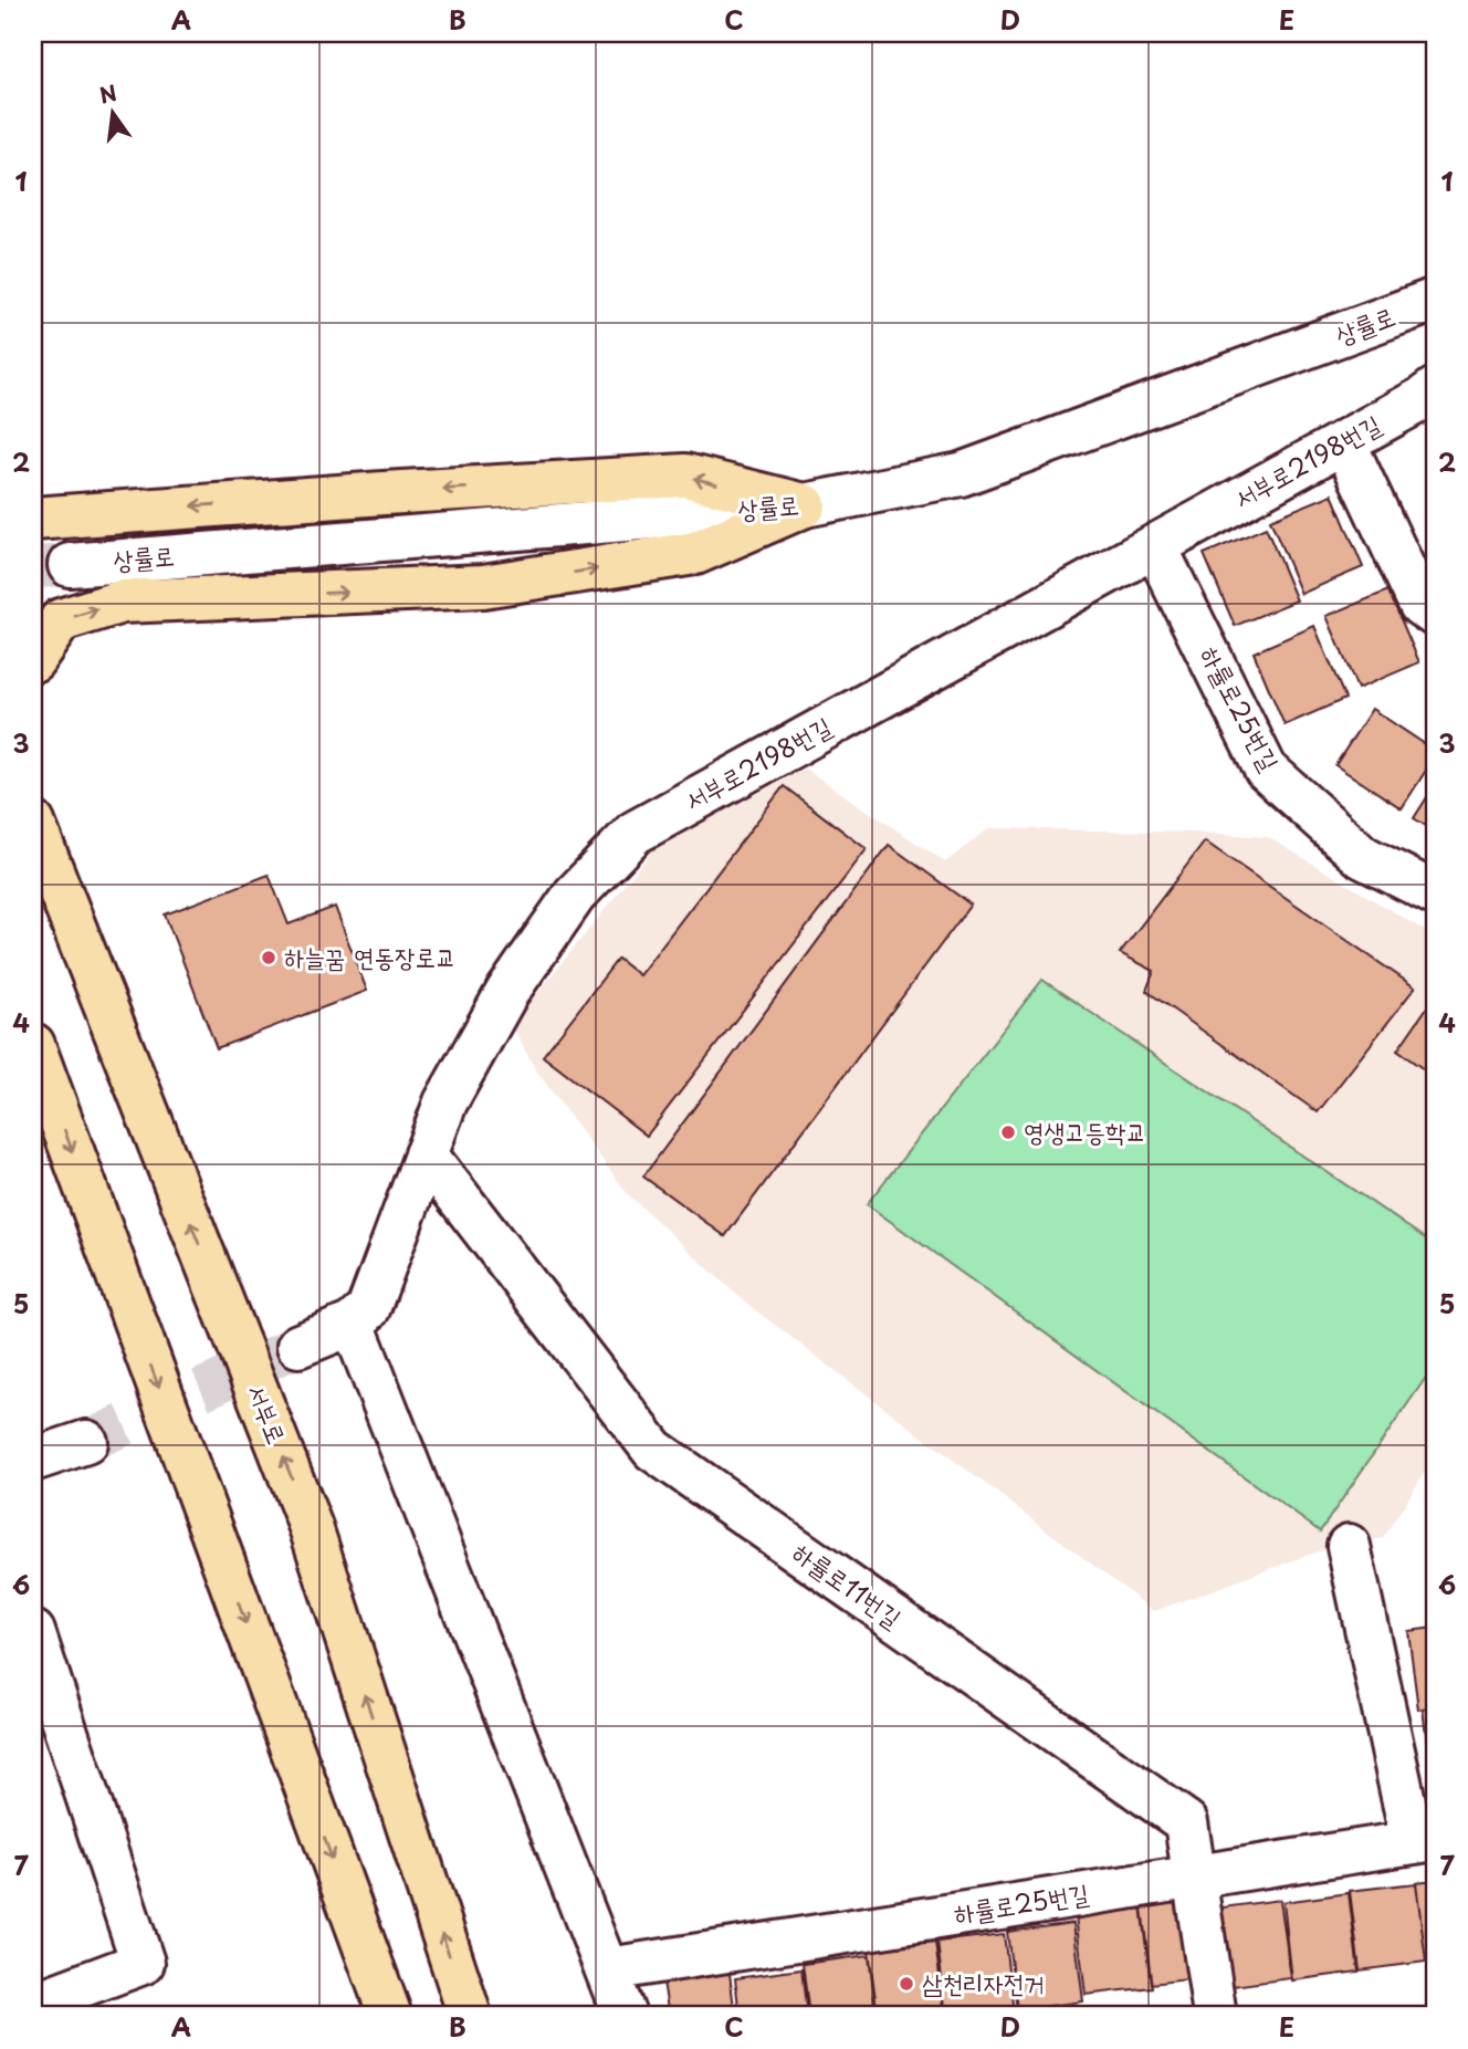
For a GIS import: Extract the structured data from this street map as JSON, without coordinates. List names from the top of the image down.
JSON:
{
  "streets": {
    "main road": ["서부로"],
    "street": [
      "상률로",
      "서부로2198번길",
      "하률로25번길",
      "하률로11번길"
    ]
  },
  "crossings": [
    ["서부로2198번길", "하률로25번길"],
    ["서부로2198번길", "하률로11번길"],
    ["하률로25번길", "하률로11번길"]
  ],
  "places": ["하늘꿈 연동장로교", "영생고등학교", "삼천리자전거"],
  "north": "top",
  "grid": {
    "columns": [
      "A",
      "B",
      "C",
      "D",
      "E"
    ],
    "rows": [
      "1",
      "2",
      "3",
      "4",
      "5",
      "6",
      "7"
    ]
  }
}
